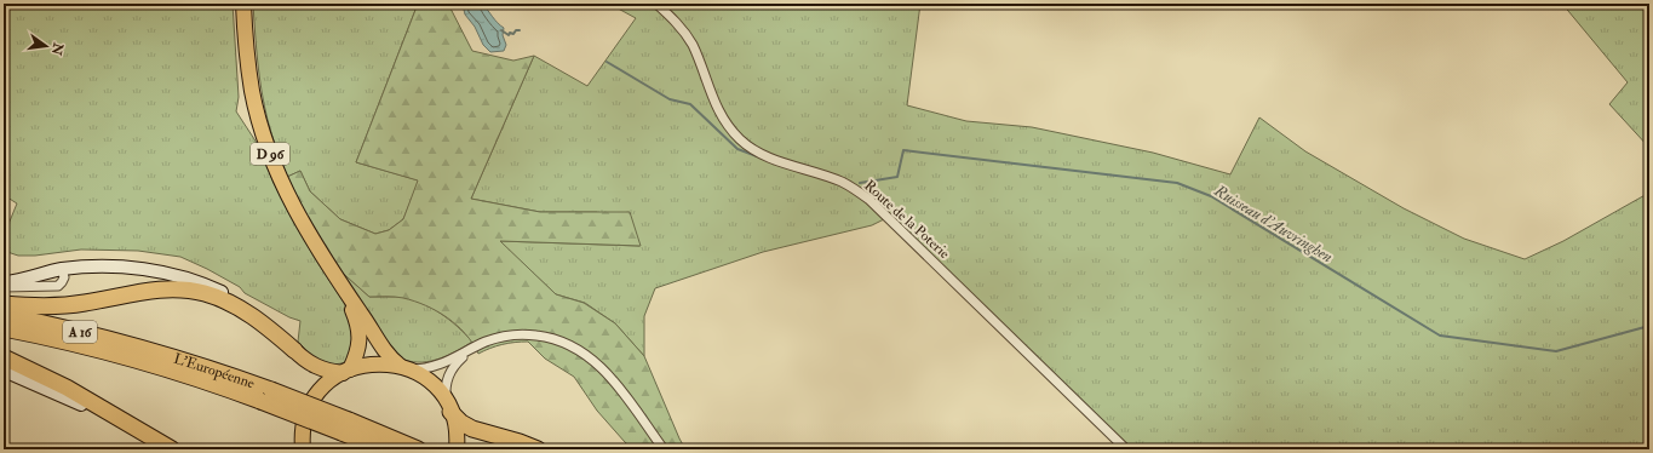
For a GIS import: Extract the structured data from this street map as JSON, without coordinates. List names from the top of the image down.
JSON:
{
  "streets": {
    "highway": ["A 16", "L'Européenne"],
    "main road": ["D 96"],
    "street": ["Route de la Poterie"]
  },
  "water": ["Ruisseau d'Auvringhen"],
  "north": "right"
}
